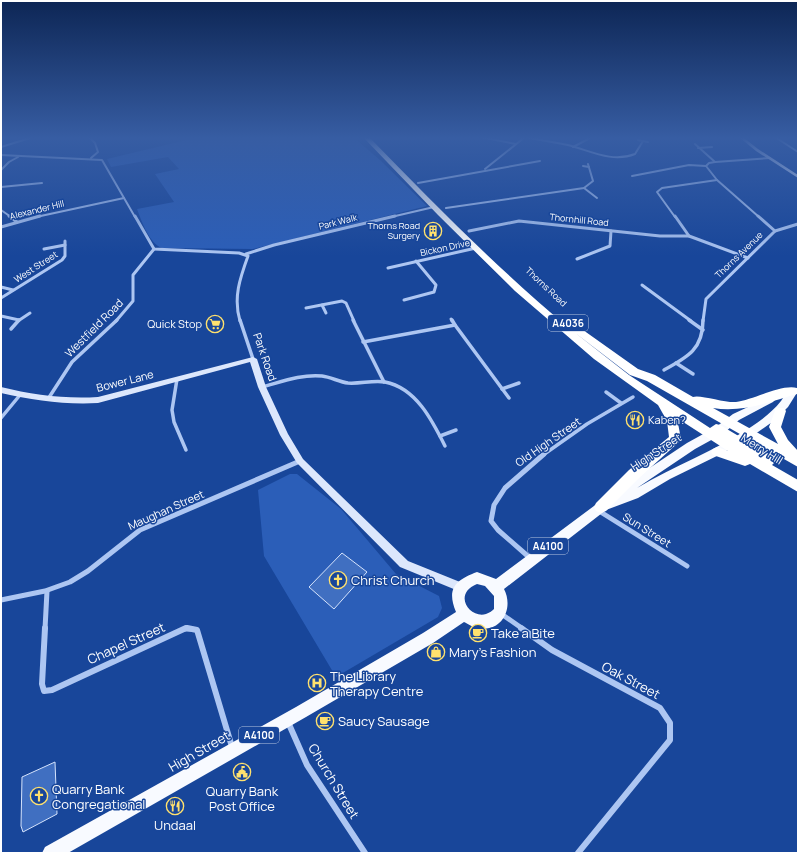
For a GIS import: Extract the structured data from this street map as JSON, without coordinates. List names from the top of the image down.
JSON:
{
  "streets": {
    "highway": ["Thorns Road", "A4036", "Merry Hill"],
    "main road": ["High Street", "A4100"],
    "street": [
      "Alexander Hill",
      "Thornhill Road",
      "Park Walk",
      "Bickon Drive",
      "Thorns Avenue",
      "West Street",
      "Westfield Road",
      "Park Road",
      "Bower Lane",
      "Old High Street",
      "Maughan Street",
      "Sun Street",
      "Chapel Street",
      "Oak Street",
      "Church Street"
    ]
  },
  "crossings": [
    ["Thornhill Road", "Thorns Road"],
    ["Park Walk", "Thorns Road"],
    ["Park Walk", "Park Road"],
    ["Bickon Drive", "Thorns Road"],
    ["Thorns Road", "Merry Hill"],
    ["Thorns Road", "High Street"],
    ["Thorns Road", "A4100"],
    ["Westfield Road", "Bower Lane"],
    ["Park Road", "Bower Lane"],
    ["Park Road", "High Street"],
    ["Park Road", "Maughan Street"],
    ["Park Road", "Oak Street"],
    ["Old High Street", "High Street"],
    ["Merry Hill", "High Street"],
    ["Merry Hill", "A4100"],
    ["High Street", "Sun Street"],
    ["High Street", "A4100"],
    ["High Street", "Chapel Street"],
    ["High Street", "Oak Street"],
    ["High Street", "Church Street"],
    ["Maughan Street", "Chapel Street"]
  ],
  "places": {
    "building": ["Thorns Road Surgery"],
    "supermarket": ["Quick Stop"],
    "restaurant": ["Kaben?", "Undaal"],
    "church": ["Christ Church", "Quarry Bank Congregational"],
    "cafe": ["Take a Bite", "Saucy Sausage"],
    "shop": ["Mary's Fashion"],
    "hospital": ["The Library Therapy Centre"],
    "public building": ["Quarry Bank Post Office"]
  }
}
